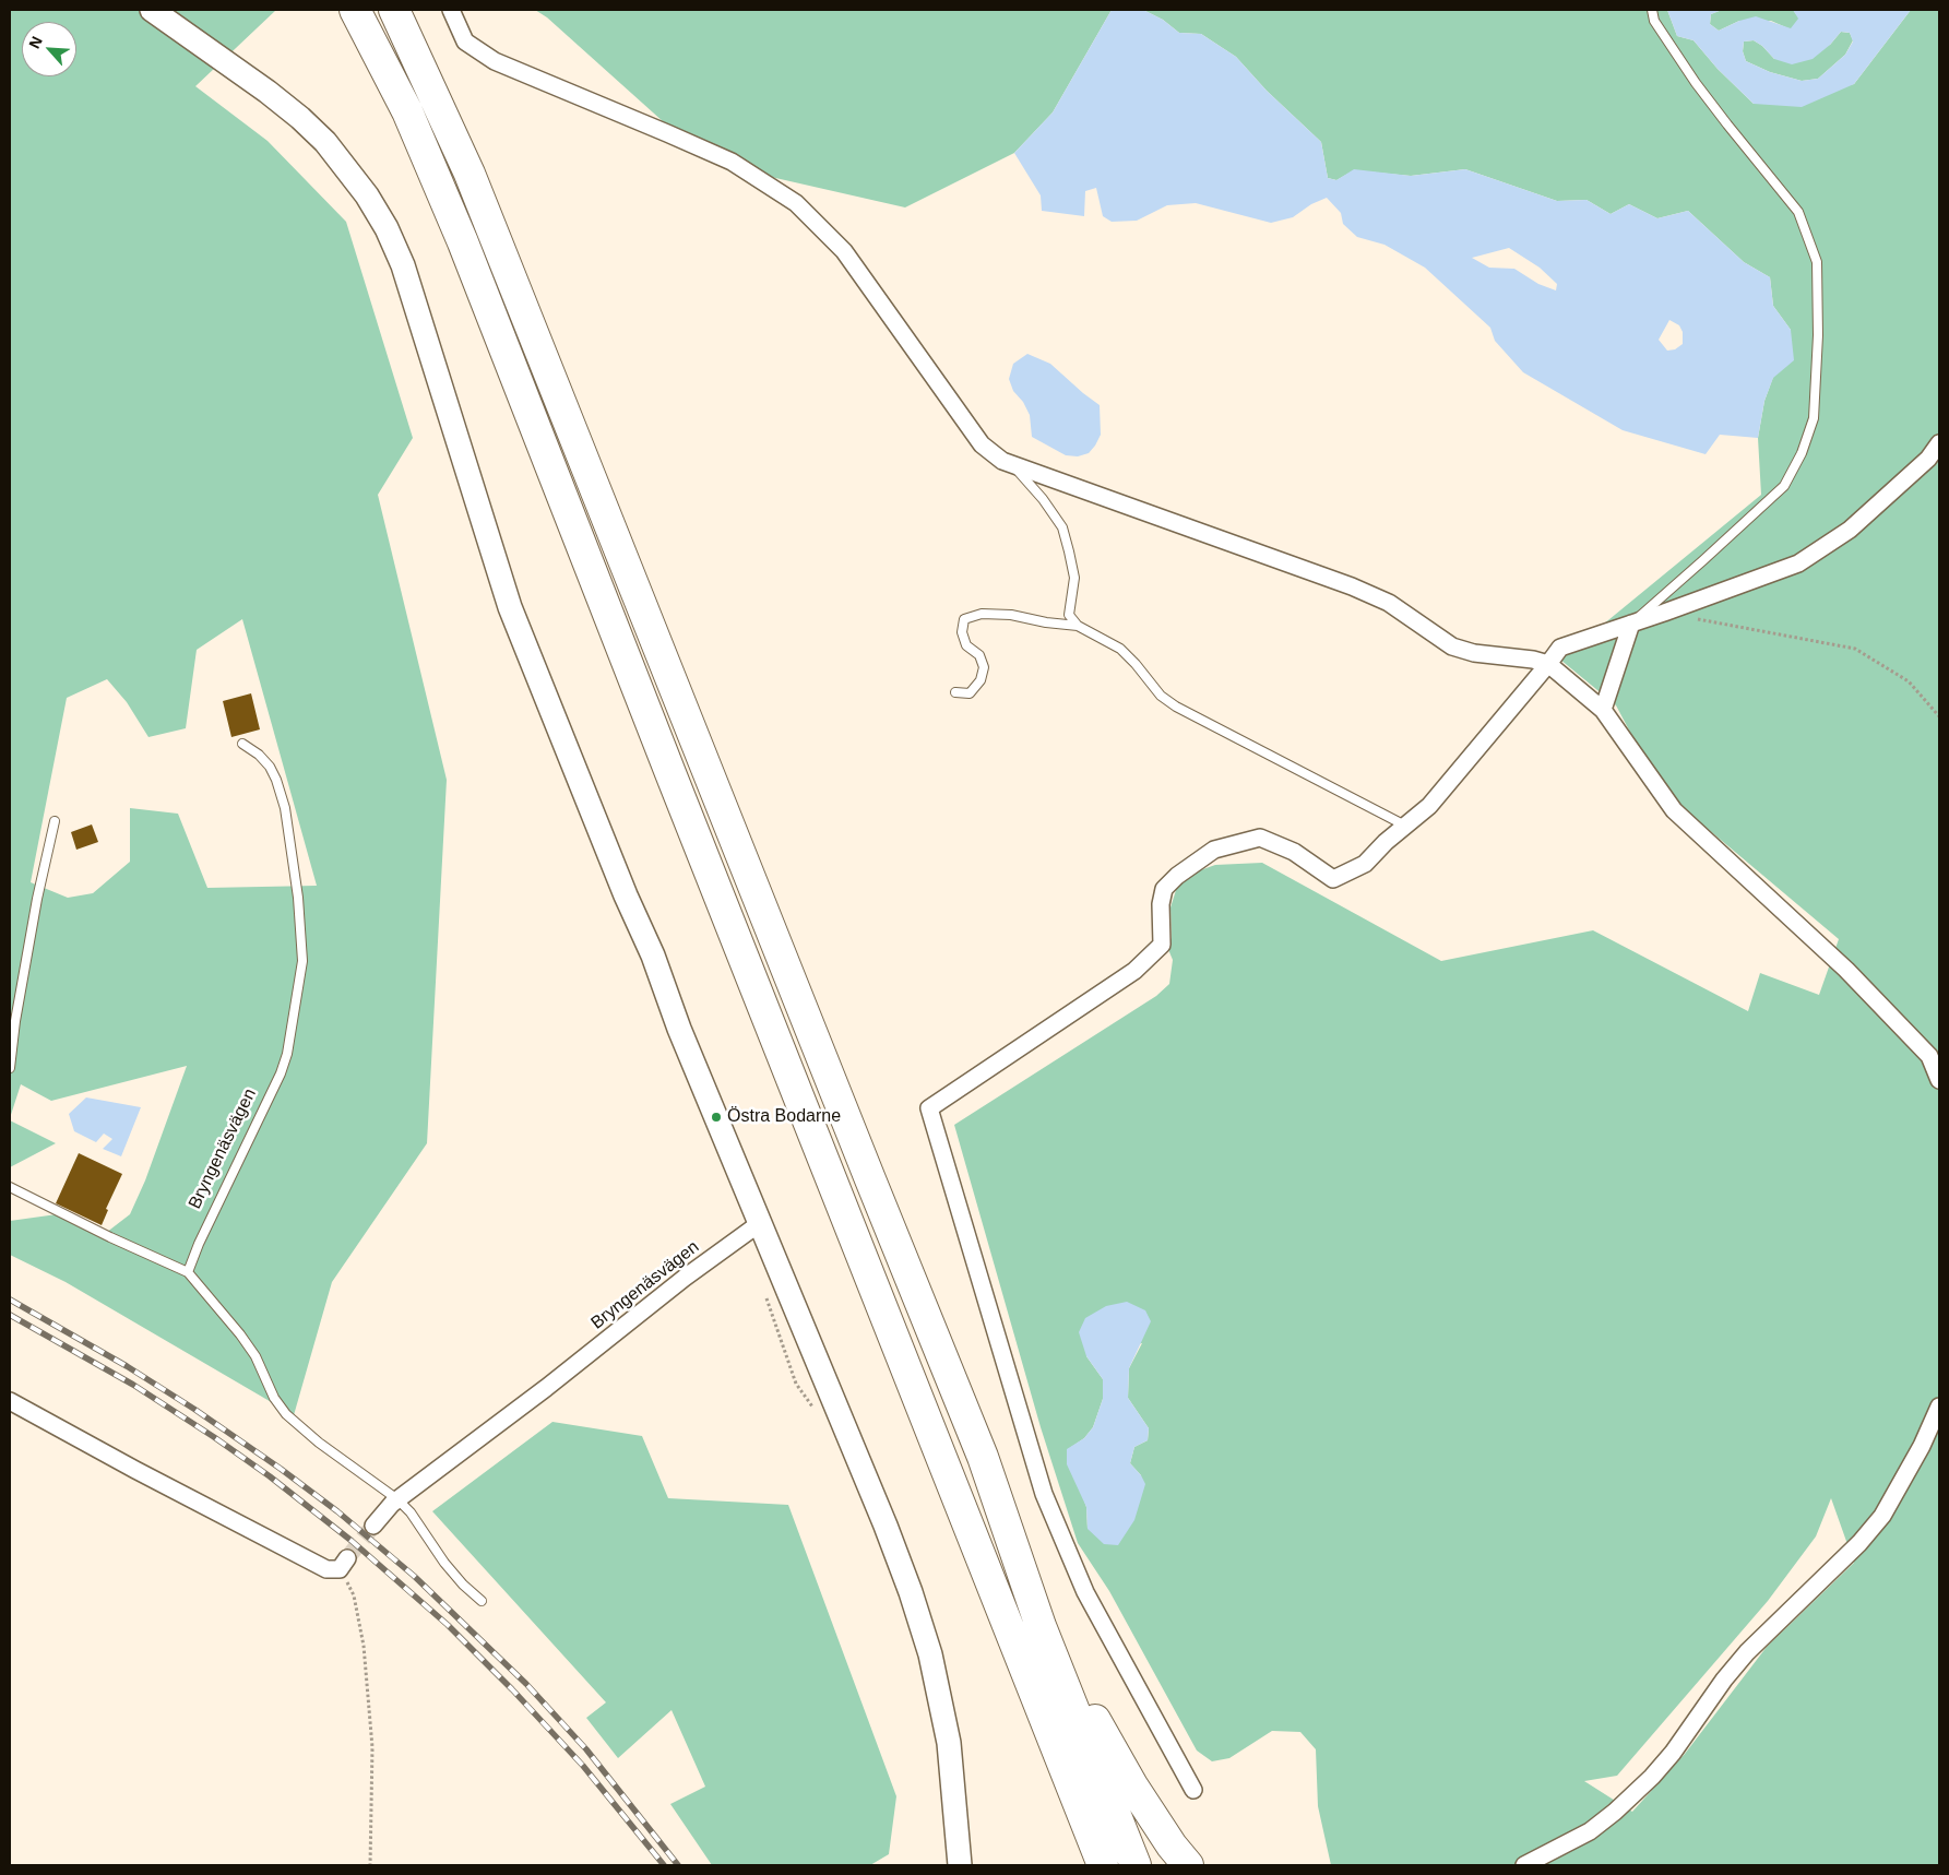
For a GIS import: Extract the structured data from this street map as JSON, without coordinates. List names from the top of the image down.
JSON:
{
  "streets": {
    "street": ["Bryngenäsvägen"]
  },
  "places": ["Östra Bodarne"],
  "north": "top left"
}
